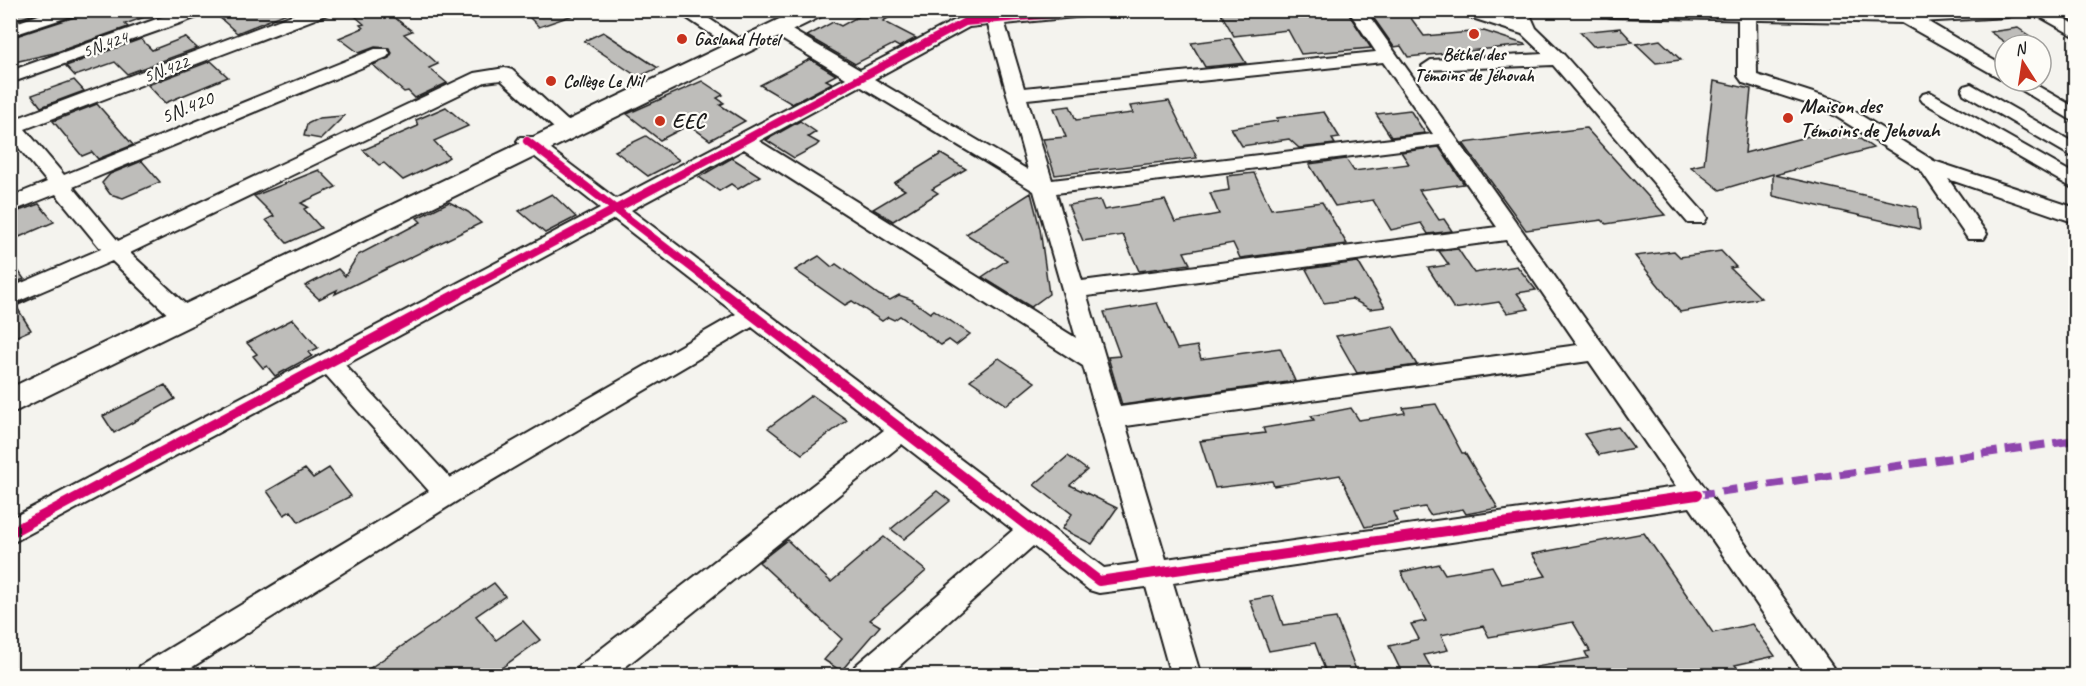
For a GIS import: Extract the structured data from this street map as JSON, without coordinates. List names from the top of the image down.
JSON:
{
  "streets": {
    "street": ["5N.424", "5N.422", "5N.420"]
  },
  "places": [
    "Béthel des Témoins de Jéhovah",
    "Gasland Hotel",
    "Collège Le Nil",
    "Maison des Témoins de Jehovah",
    "EEC"
  ],
  "north": "top"
}
